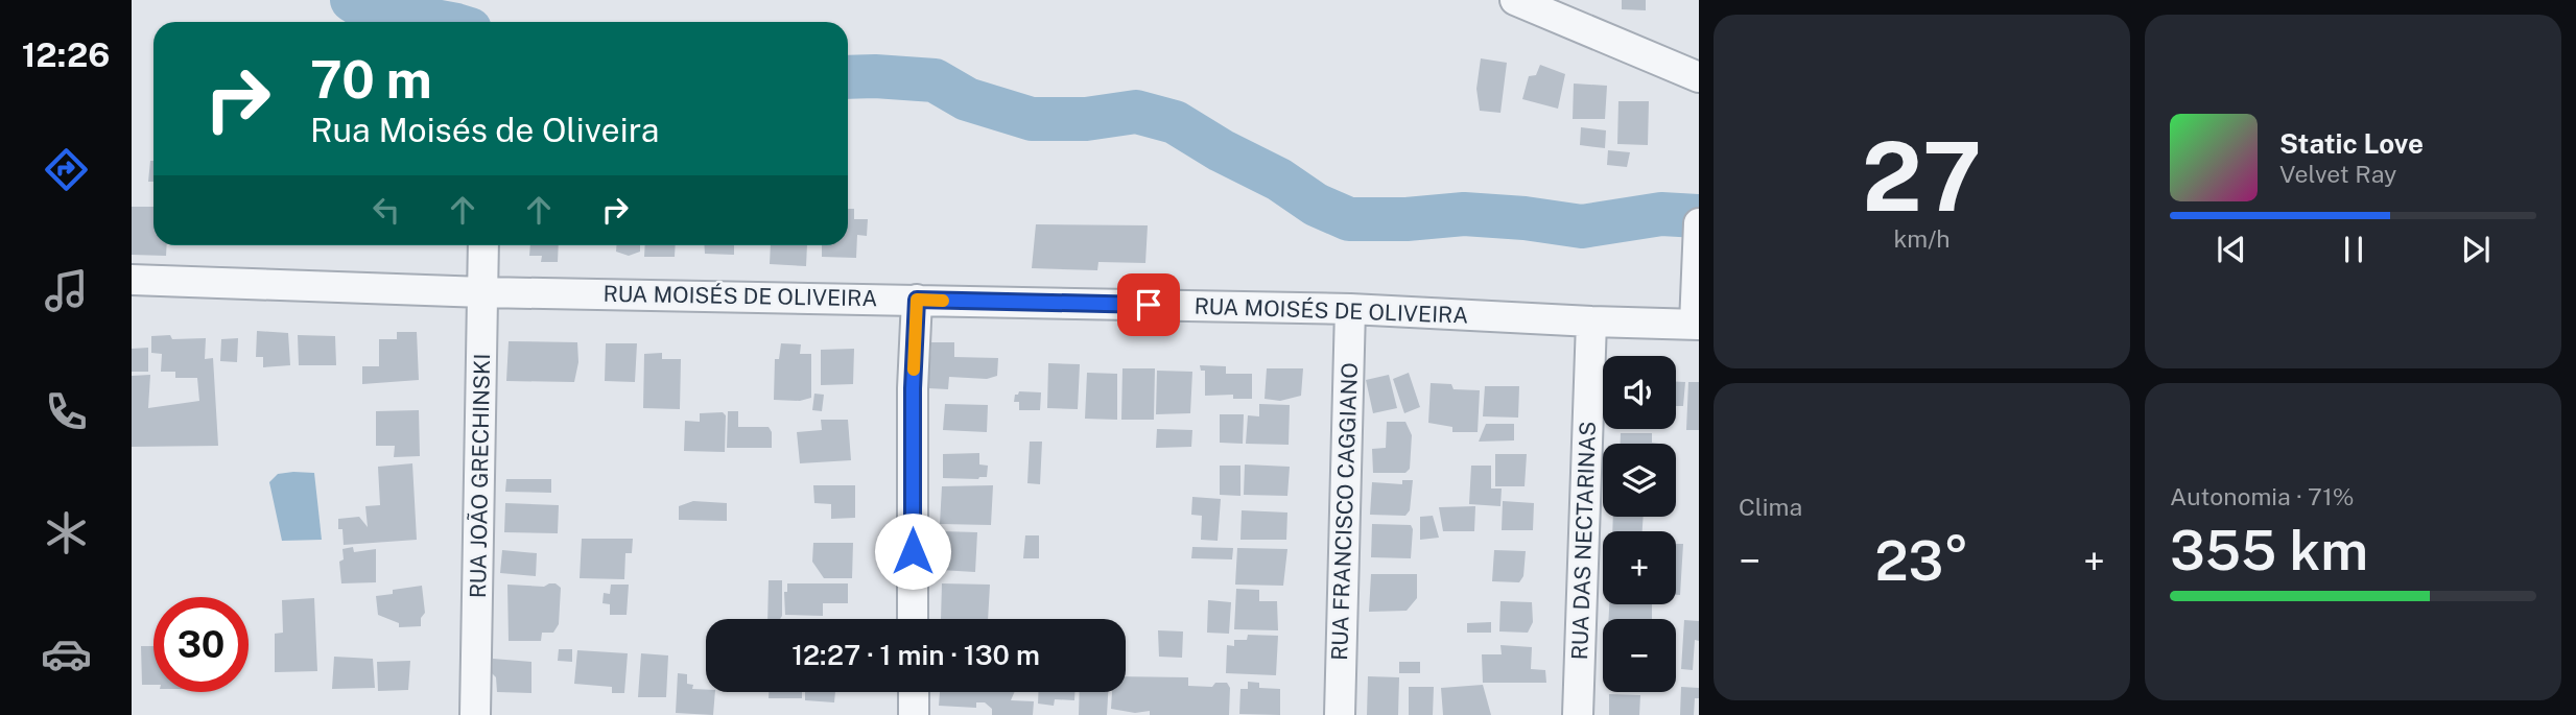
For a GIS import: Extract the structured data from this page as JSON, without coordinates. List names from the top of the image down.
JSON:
{
  "streets": {
    "street": [
      "RUA MOISÉS DE OLIVEIRA",
      "RUA JOÃO GRECHINSKI",
      "RUA FRANCISCO CAGGIANO",
      "RUA DAS NECTARINAS"
    ]
  },
  "crossings": [
    ["RUA MOISÉS DE OLIVEIRA", "RUA JOÃO GRECHINSKI"],
    ["RUA MOISÉS DE OLIVEIRA", "RUA FRANCISCO CAGGIANO"],
    ["RUA MOISÉS DE OLIVEIRA", "RUA DAS NECTARINAS"]
  ],
  "page": {
    "tabs": "12:26",
    "tile": [
      ["27", "km/h"],
      "Clima",
      ["Autonomia · 71%", "355 km"]
    ],
    "turn": ["70 m", "Rua Moisés de Oliveira"],
    "song": ["Static Love", "Velvet Ray"],
    "map_buttons": ["+", "−"],
    "heat": ["−", "23°", "+"],
    "limit": "30",
    "trip": "12:27 · 1 min · 130 m"
  }
}
